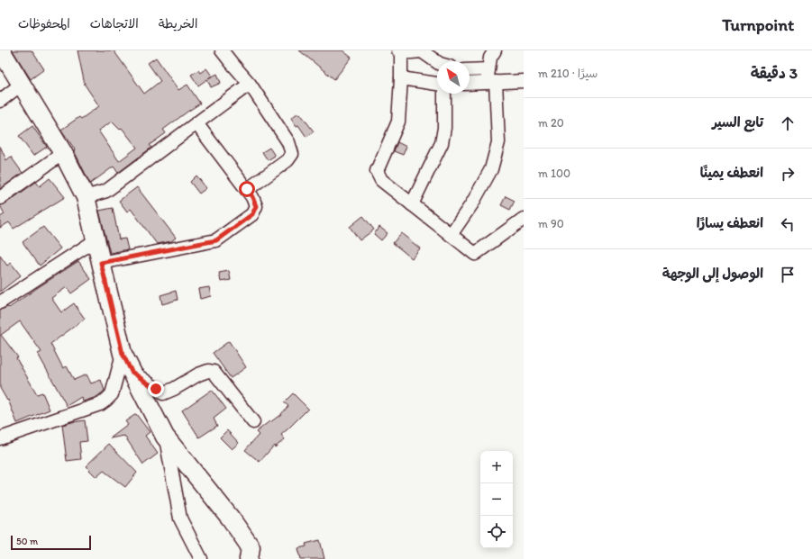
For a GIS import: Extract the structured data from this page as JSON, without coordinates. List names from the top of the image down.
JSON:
{
  "scale_bar": "50 m",
  "north": "top left",
  "page": {
    "header": "Turnpoint",
    "nav": ["الخريطة", "الاتجاهات", "المحفوظات"],
    "heading": ["3 دقيقة", "سيرًا · 210 m"],
    "list": [
      ["تابع السير", "20 m"],
      ["انعطف يمينًا", "100 m"],
      ["انعطف يسارًا", "90 m"],
      "الوصول إلى الوجهة"
    ],
    "map_buttons": ["+", "−"],
    "scale": "50 m"
  }
}
